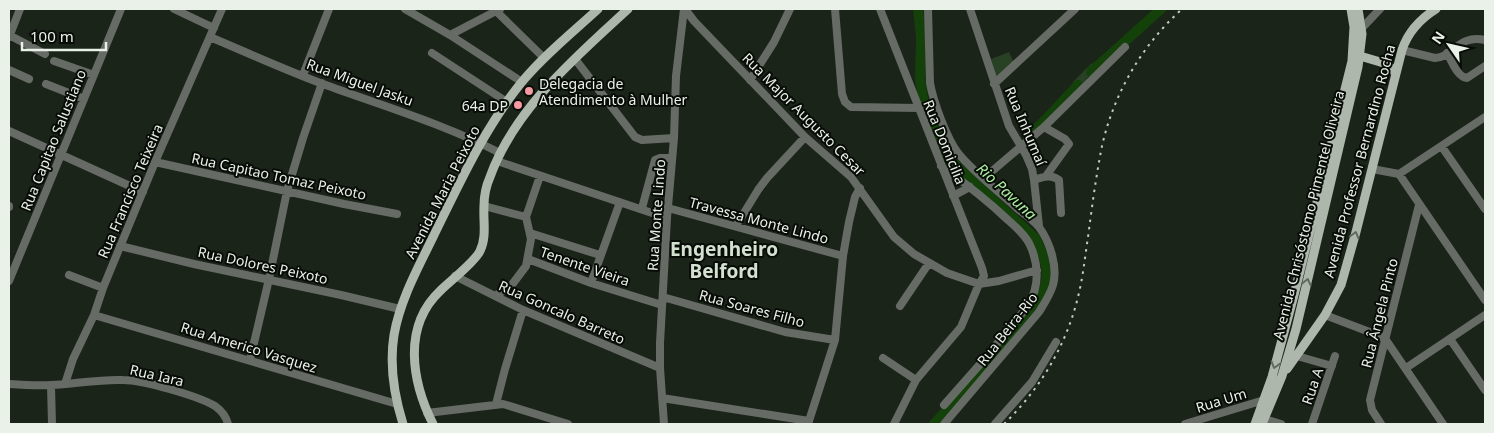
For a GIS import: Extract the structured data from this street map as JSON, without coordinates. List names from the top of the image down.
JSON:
{
  "streets": {
    "main road": ["Avenida Professor Bernardino Rocha", "Avenida Maria Peixoto", "Avenida Chrisóstomo Pimentel Oliveira"],
    "street": [
      "Rua Miguel Jasku",
      "Rua Major Augusto Cesar",
      "Rua Inhumaí",
      "Rua Capitao Salustiano",
      "Rua Domicilia",
      "Rua Capitao Tomaz Peixoto",
      "Rua Francisco Teixeira",
      "Rua Monte Lindo",
      "Travessa Monte Lindo",
      "Rua Dolores Peixoto",
      "Tenente Vieira",
      "Rua Soares Filho",
      "Rua Goncalo Barreto",
      "Rua Ângela Pinto",
      "Rua Beira-Rio",
      "Rua Americo Vasquez",
      "Rua Iara",
      "Rua A",
      "Rua Um"
    ]
  },
  "crossings": [
    ["Rua Miguel Jasku", "Rua Francisco Teixeira"],
    ["Rua Miguel Jasku", "Avenida Maria Peixoto"],
    ["Rua Miguel Jasku", "Rua Monte Lindo"],
    ["Rua Major Augusto Cesar", "Rua Domicilia"],
    ["Rua Major Augusto Cesar", "Rua Monte Lindo"],
    ["Rua Inhumaí", "Rua Beira-Rio"],
    ["Avenida Professor Bernardino Rocha", "Avenida Chrisóstomo Pimentel Oliveira"],
    ["Rua Capitao Tomaz Peixoto", "Rua Francisco Teixeira"],
    ["Rua Francisco Teixeira", "Rua Dolores Peixoto"],
    ["Rua Francisco Teixeira", "Rua Americo Vasquez"],
    ["Rua Francisco Teixeira", "Rua Iara"],
    ["Avenida Maria Peixoto", "Rua Dolores Peixoto"],
    ["Avenida Maria Peixoto", "Rua Americo Vasquez"],
    ["Rua Monte Lindo", "Travessa Monte Lindo"],
    ["Rua Monte Lindo", "Tenente Vieira"],
    ["Rua Monte Lindo", "Rua Soares Filho"],
    ["Rua Monte Lindo", "Rua Goncalo Barreto"],
    ["Avenida Chrisóstomo Pimentel Oliveira", "Rua Um"],
    ["Tenente Vieira", "Rua Soares Filho"]
  ],
  "one_way": ["Avenida Professor Bernardino Rocha"],
  "districts": ["Engenheiro Belford"],
  "water": ["Rio Pavuna"],
  "places": ["Delegacia de Atendimento à Mulher", "64a DP"],
  "scale_bar": "100 m",
  "north": "top left"
}
